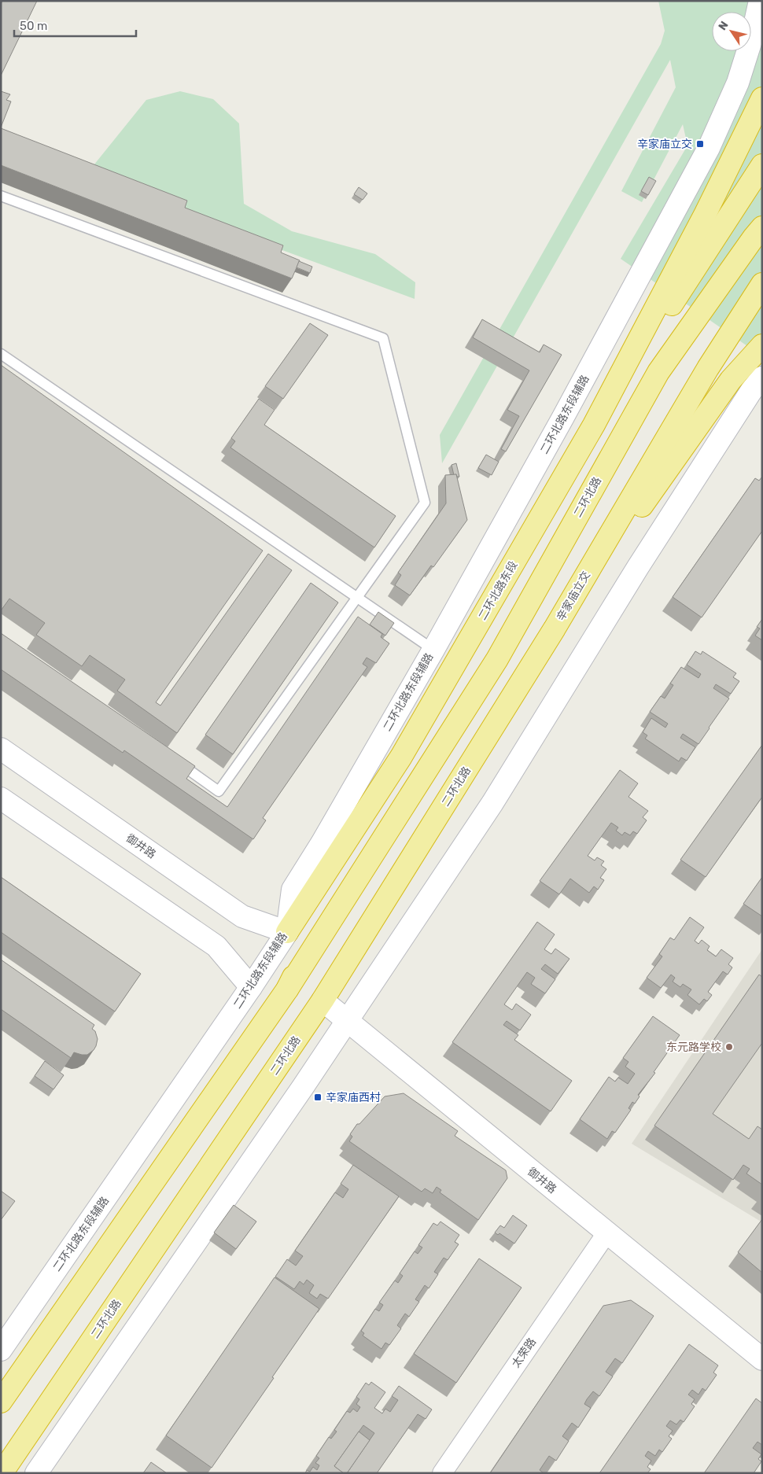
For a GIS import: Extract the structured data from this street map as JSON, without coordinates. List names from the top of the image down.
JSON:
{
  "streets": {
    "highway": ["二环北路", "二环北路东段", "辛家庙立交"],
    "main road": ["二环北路东段辅路", "御井路"],
    "street": ["太荣路"]
  },
  "crossings": [
    ["二环北路东段辅路", "御井路"],
    ["二环北路", "二环北路东段"],
    ["二环北路", "辛家庙立交"],
    ["二环北路", "御井路"],
    ["御井路", "太荣路"]
  ],
  "places": {
    "transit": ["辛家庙立交", "辛家庙西村"],
    "other": ["东元路学校"]
  },
  "scale_bar": "50 m",
  "north": "top left"
}
